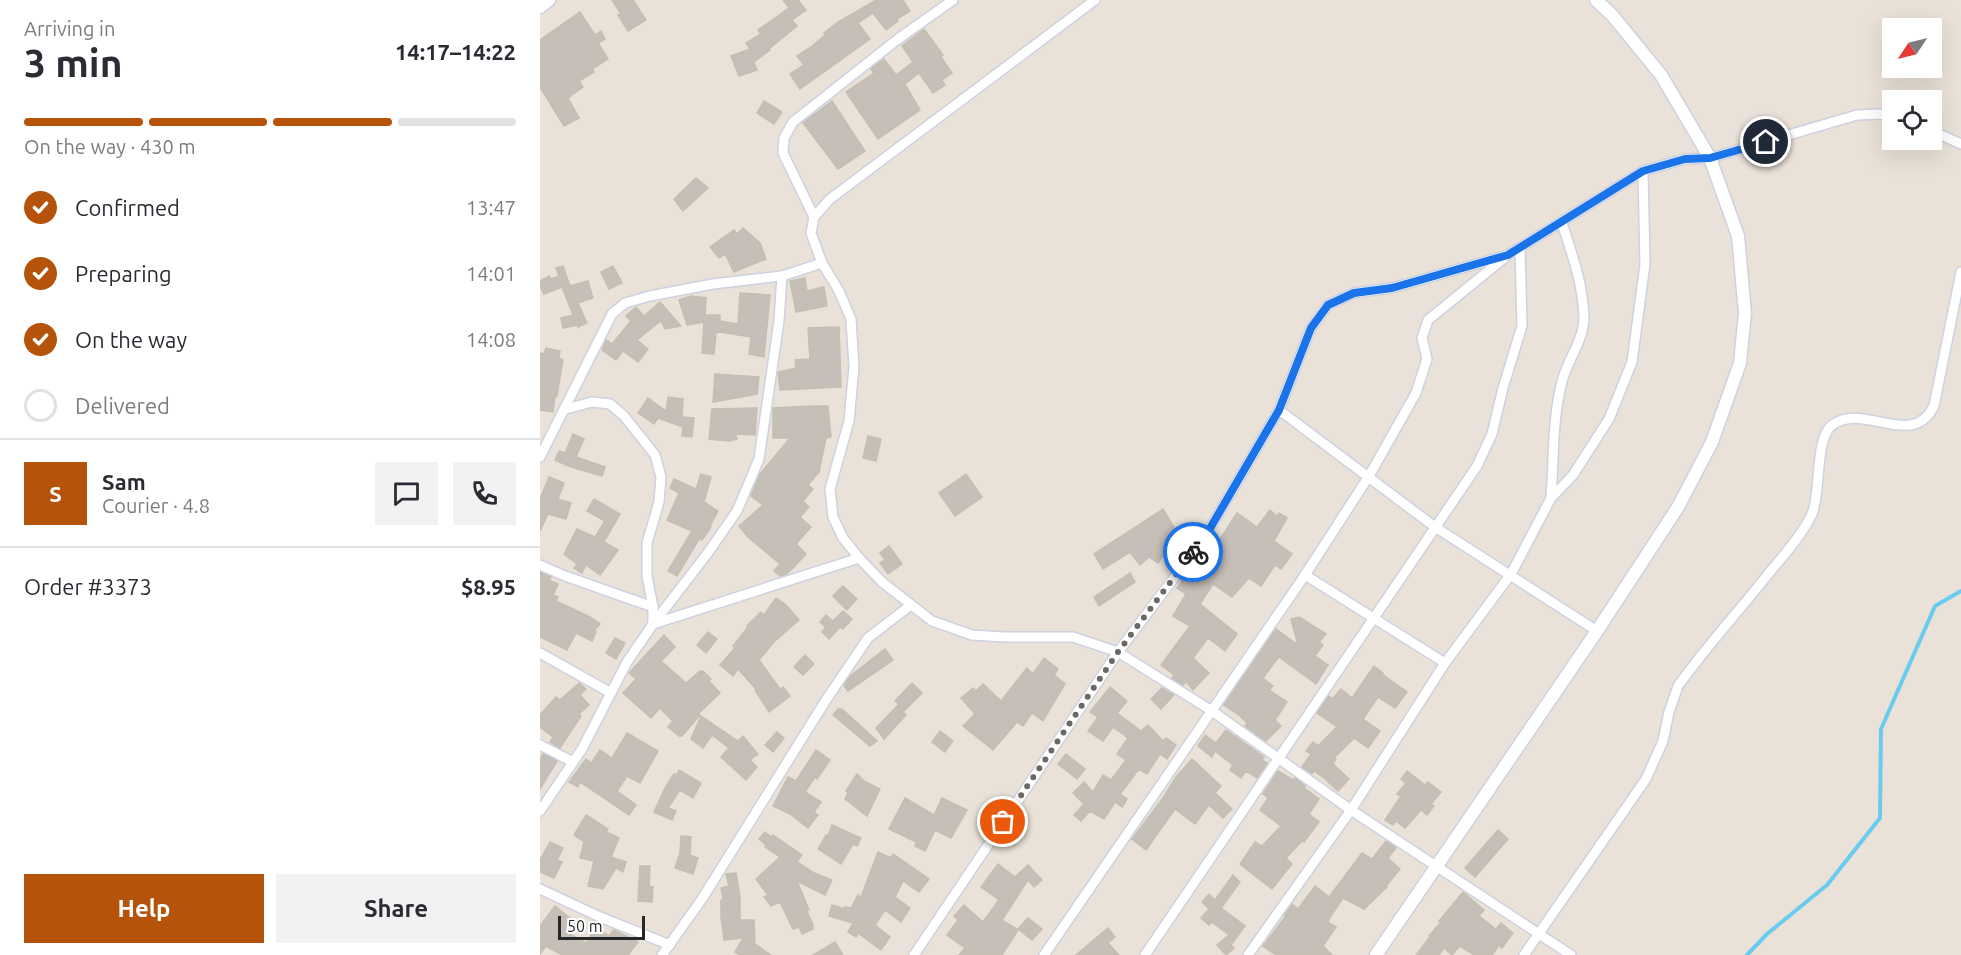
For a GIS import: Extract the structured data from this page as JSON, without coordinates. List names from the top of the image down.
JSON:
{
  "scale_bar": "50 m",
  "north": "bottom left",
  "page": {
    "heading": ["3 min", "Arriving in", "14:17–14:22"],
    "panel": [
      "Sam",
      "Courier · 4.8",
      "Order #3373",
      "$8.95"
    ],
    "bar": "On the way · 430 m",
    "list": [
      ["Confirmed", "13:47"],
      ["Preparing", "14:01"],
      ["On the way", "14:08"],
      "Delivered"
    ],
    "round": "S",
    "buttons": ["Help", "Share"],
    "scale": "50 m"
  }
}
